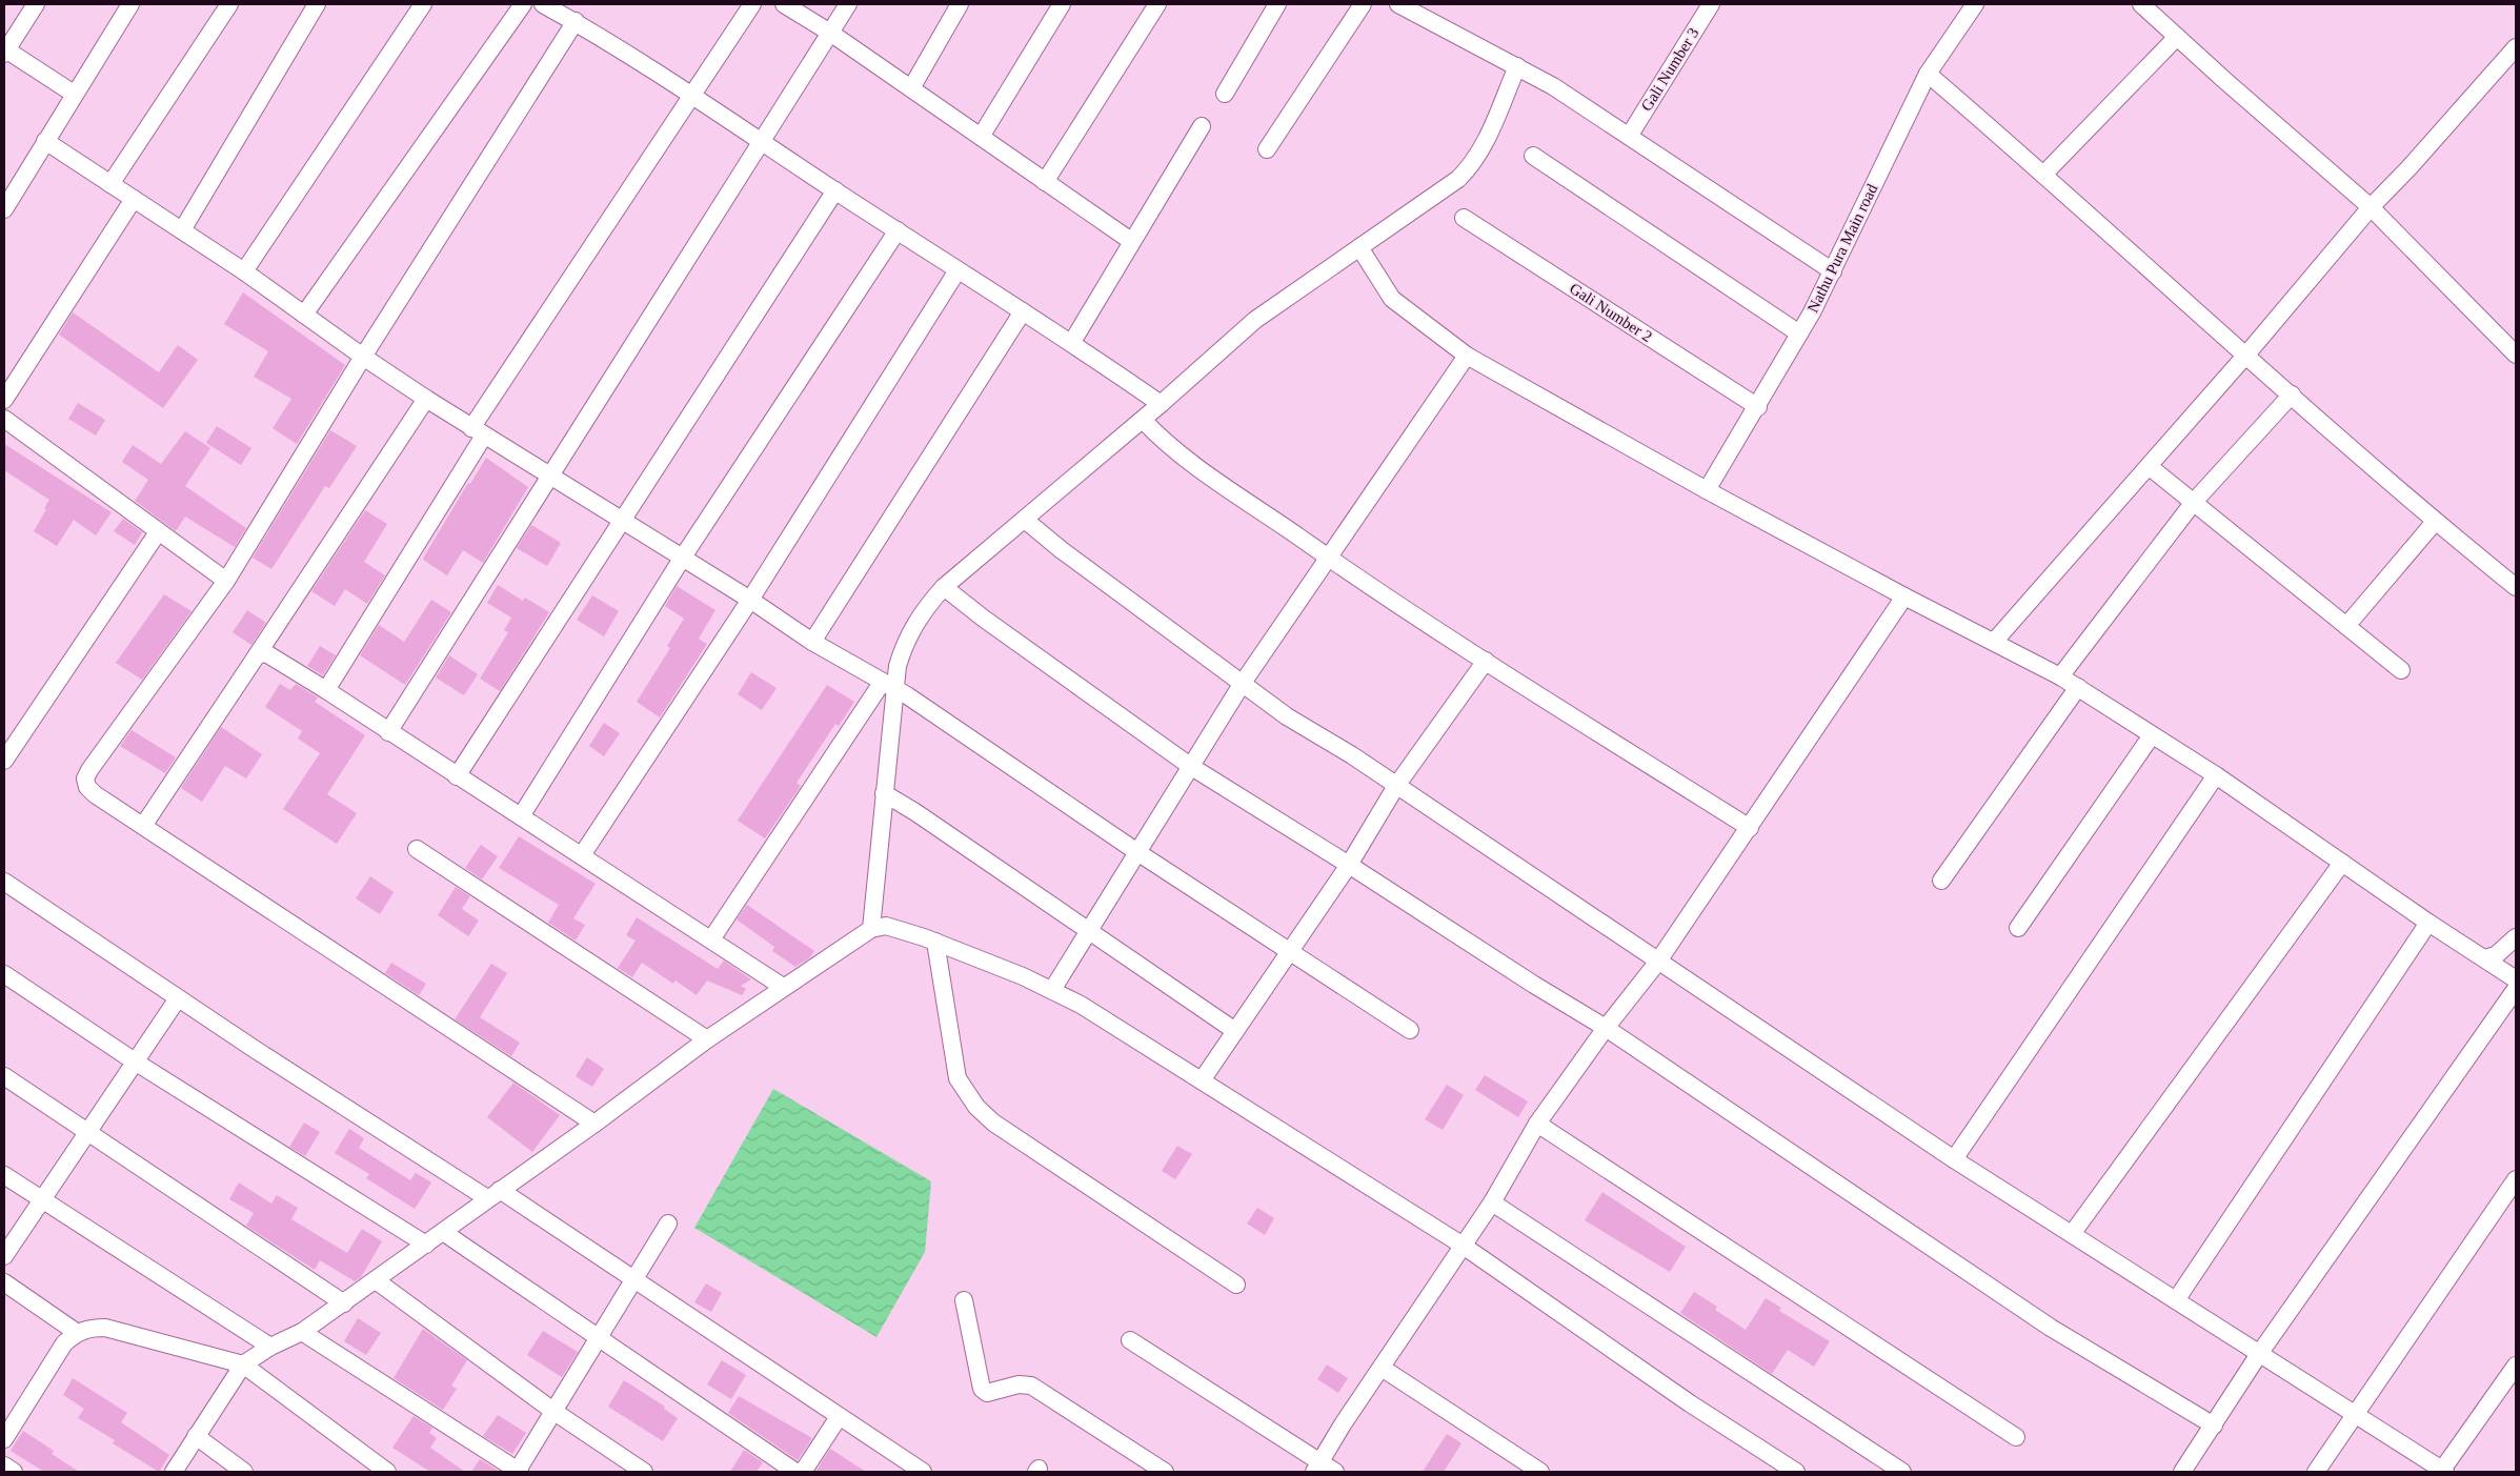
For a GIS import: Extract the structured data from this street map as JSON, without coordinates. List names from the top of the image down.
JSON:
{
  "streets": {
    "street": ["Gali Number 3", "Nathu Pura Main road", "Gali Number 2"]
  },
  "crossings": [
    ["Nathu Pura Main road", "Gali Number 2"]
  ]
}
